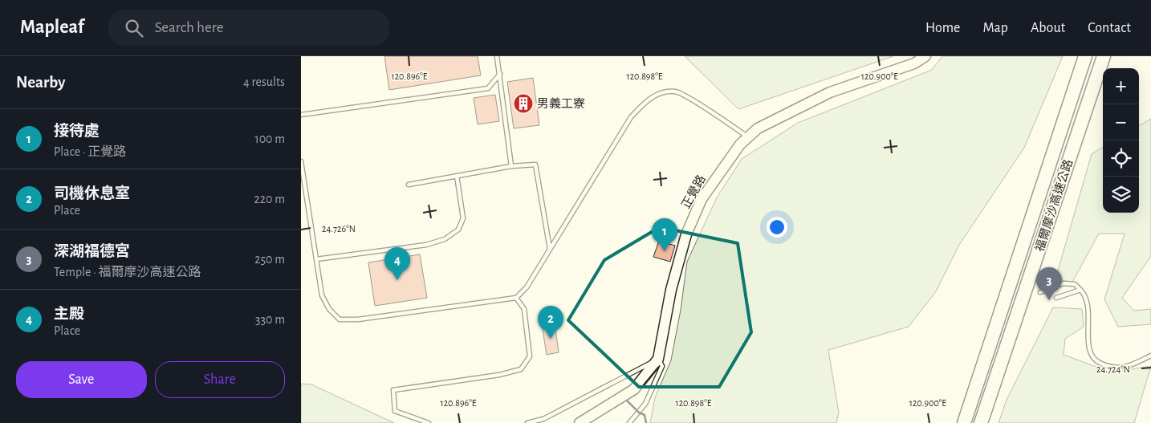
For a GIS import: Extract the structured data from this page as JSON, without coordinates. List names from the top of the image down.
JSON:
{
  "streets": {
    "highway": ["福爾摩沙高速公路"],
    "street": ["正覺路"]
  },
  "places": {
    "building": ["男義工寮"]
  },
  "page": {
    "header": "Mapleaf",
    "search": "Search here",
    "nav": [
      "Home",
      "Map",
      "About",
      "Contact"
    ],
    "heading": ["Nearby", "4 results"],
    "map_buttons": ["+", "−"],
    "list": [
      {
        "mark": "1",
        "name": "接待處",
        "note": "Place · 正覺路",
        "value": "100 m"
      },
      {
        "mark": "2",
        "name": "司機休息室",
        "note": "Place",
        "value": "220 m"
      },
      {
        "mark": "3",
        "name": "深湖福德宮",
        "note": "Temple · 福爾摩沙高速公路",
        "value": "250 m"
      },
      {
        "mark": "4",
        "name": "主殿",
        "note": "Place",
        "value": "330 m"
      }
    ],
    "pins": [
      "1",
      "4",
      "3",
      "2"
    ],
    "buttons": ["Save", "Share"]
  },
  "coordinates": [
    "120.896°E",
    "120.898°E",
    "120.900°E",
    "24.726°N",
    "24.724°N"
  ]
}
